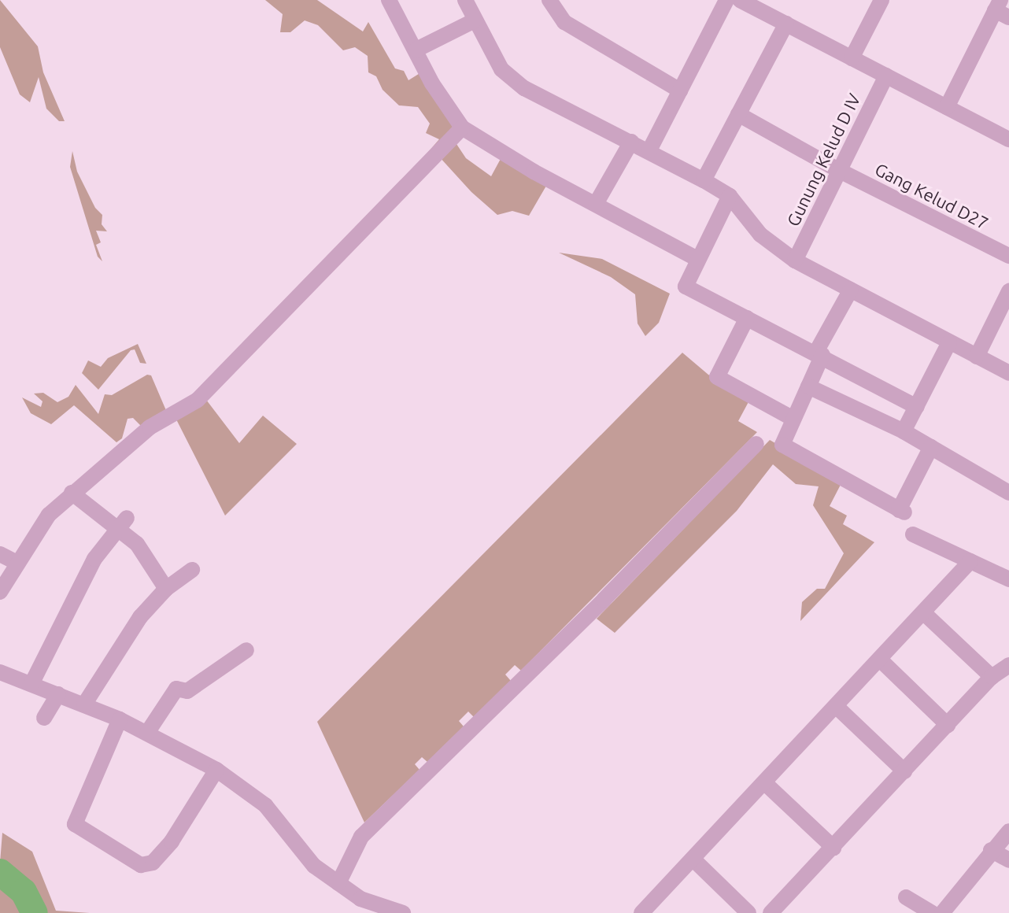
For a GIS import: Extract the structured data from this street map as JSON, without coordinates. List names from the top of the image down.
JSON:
{
  "streets": {
    "street": ["Gunung Kelud D IV", "Gang Kelud D27"]
  },
  "crossings": [
    ["Gunung Kelud D IV", "Gang Kelud D27"]
  ]
}
